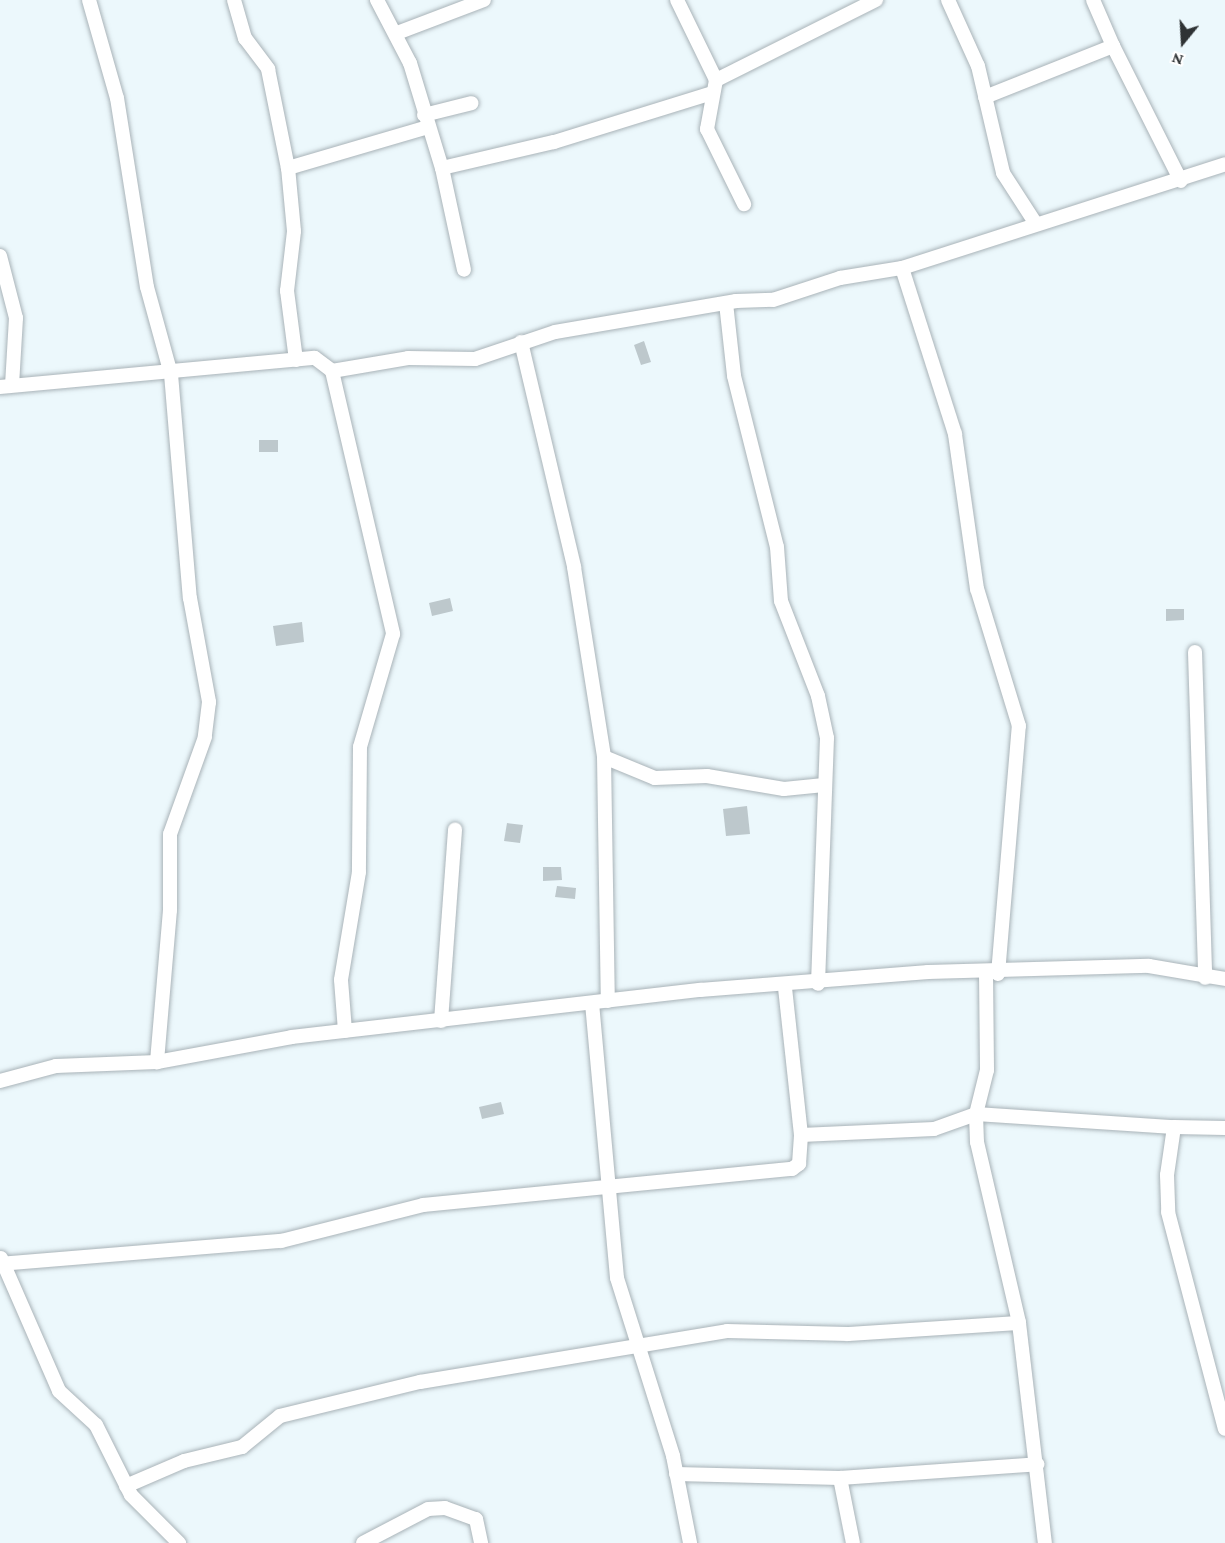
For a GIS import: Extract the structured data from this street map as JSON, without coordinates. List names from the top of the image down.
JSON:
{
  "north": "bottom"
}
